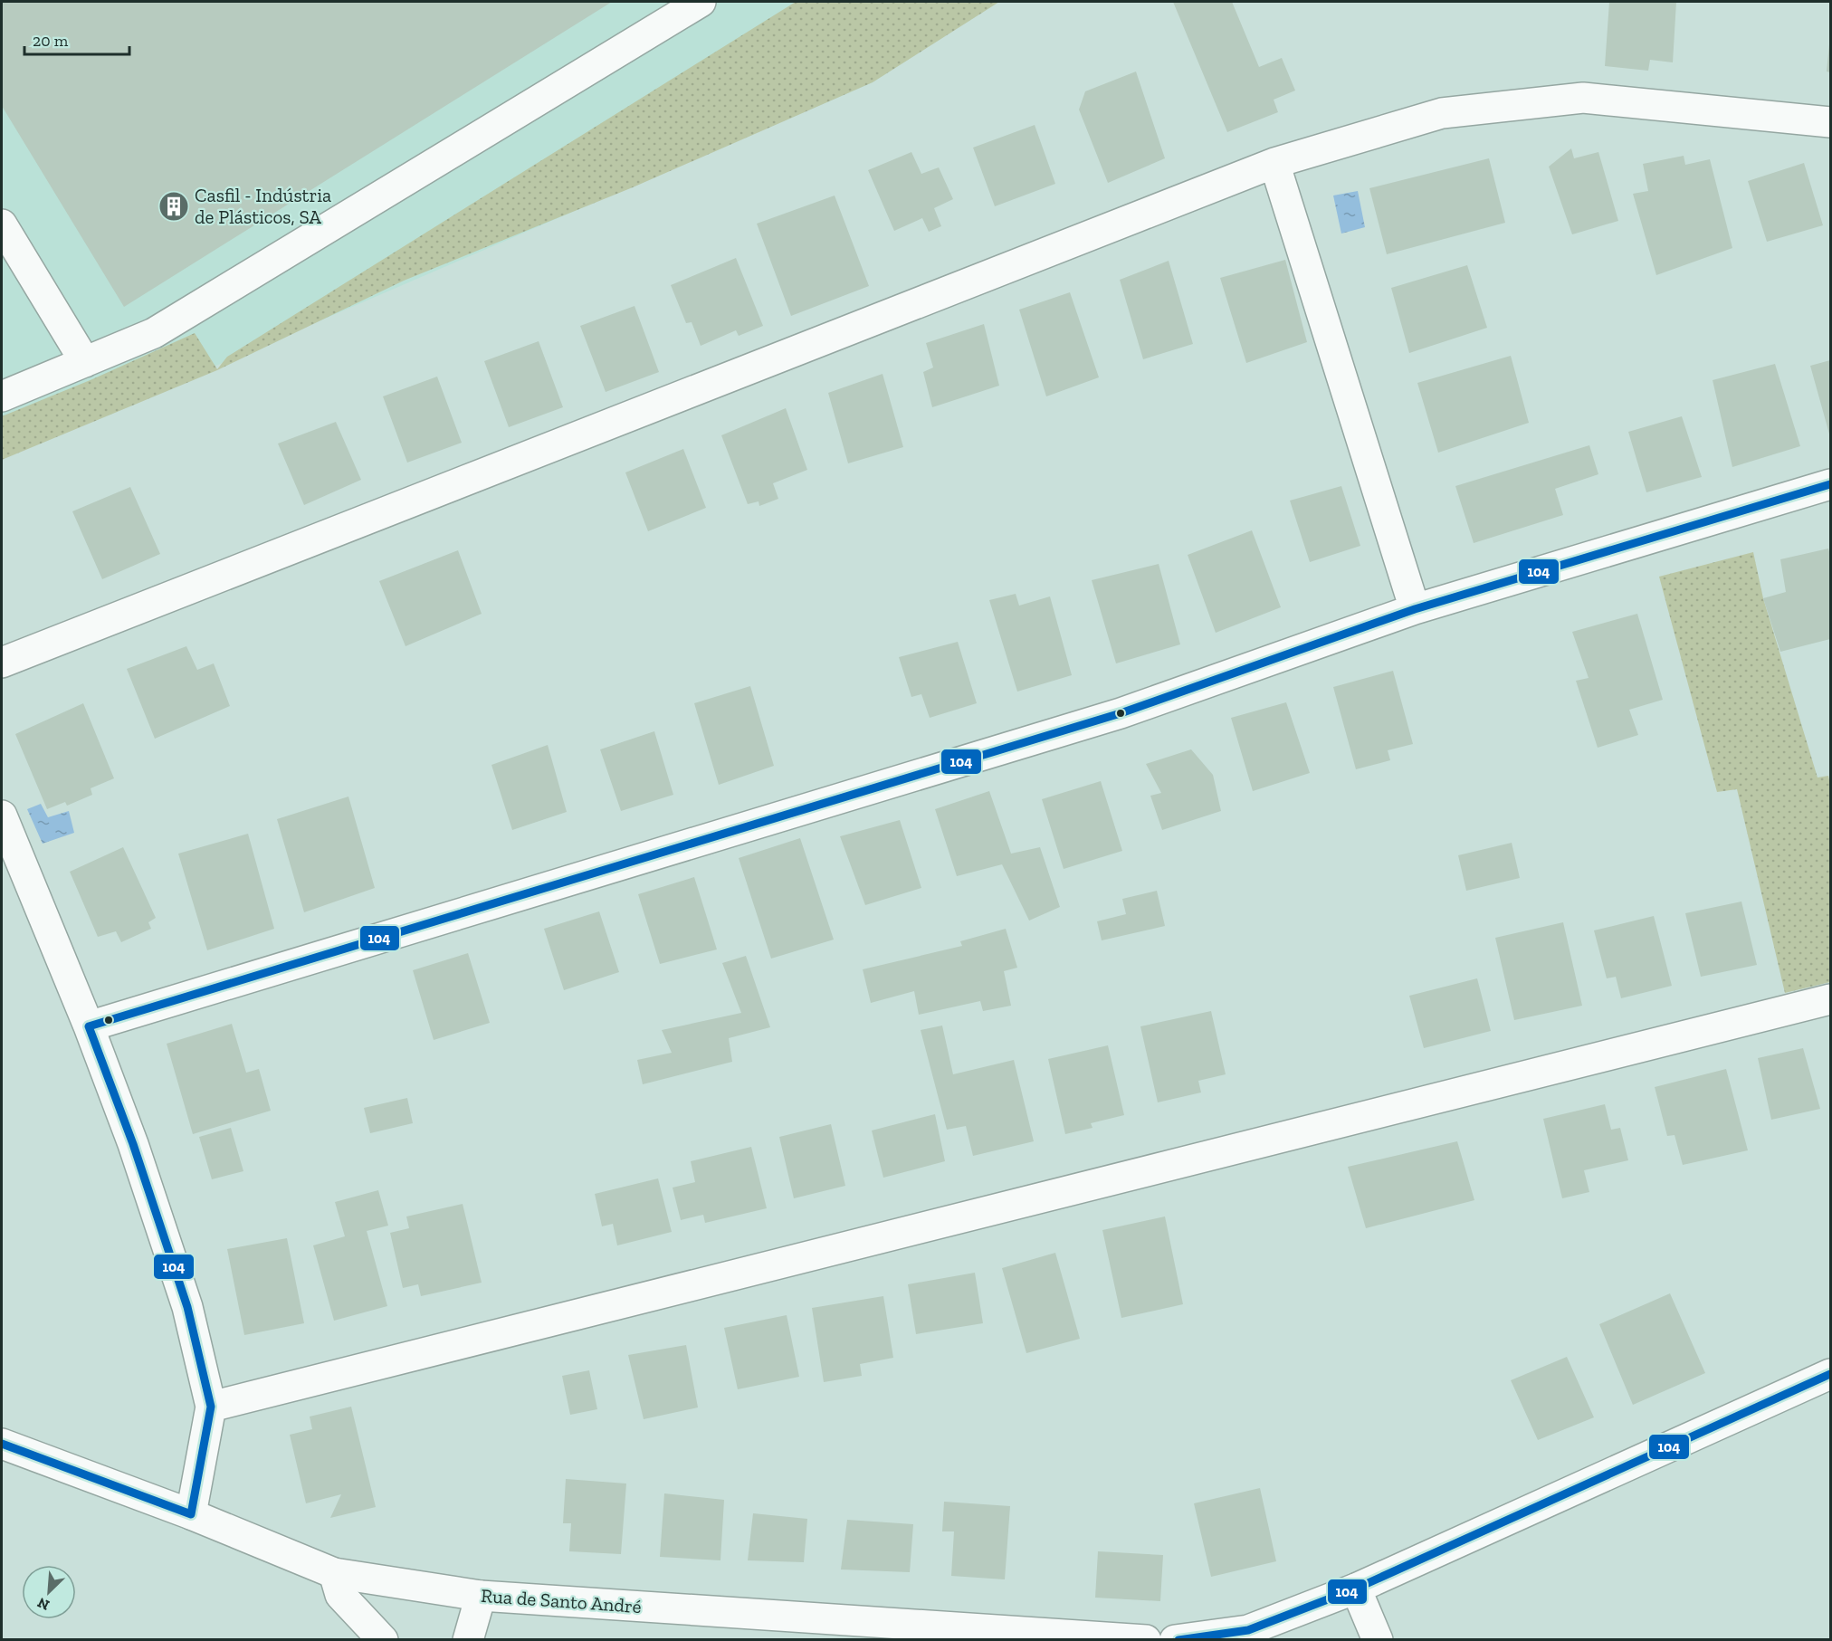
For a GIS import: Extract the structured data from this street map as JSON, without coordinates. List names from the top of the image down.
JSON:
{
  "streets": {
    "street": ["Rua de Santo André"]
  },
  "places": {
    "building": ["Casfil - Indústria de Plásticos, SA"]
  },
  "lines": ["transit line 104"],
  "scale_bar": "20 m",
  "north": "bottom left"
}
